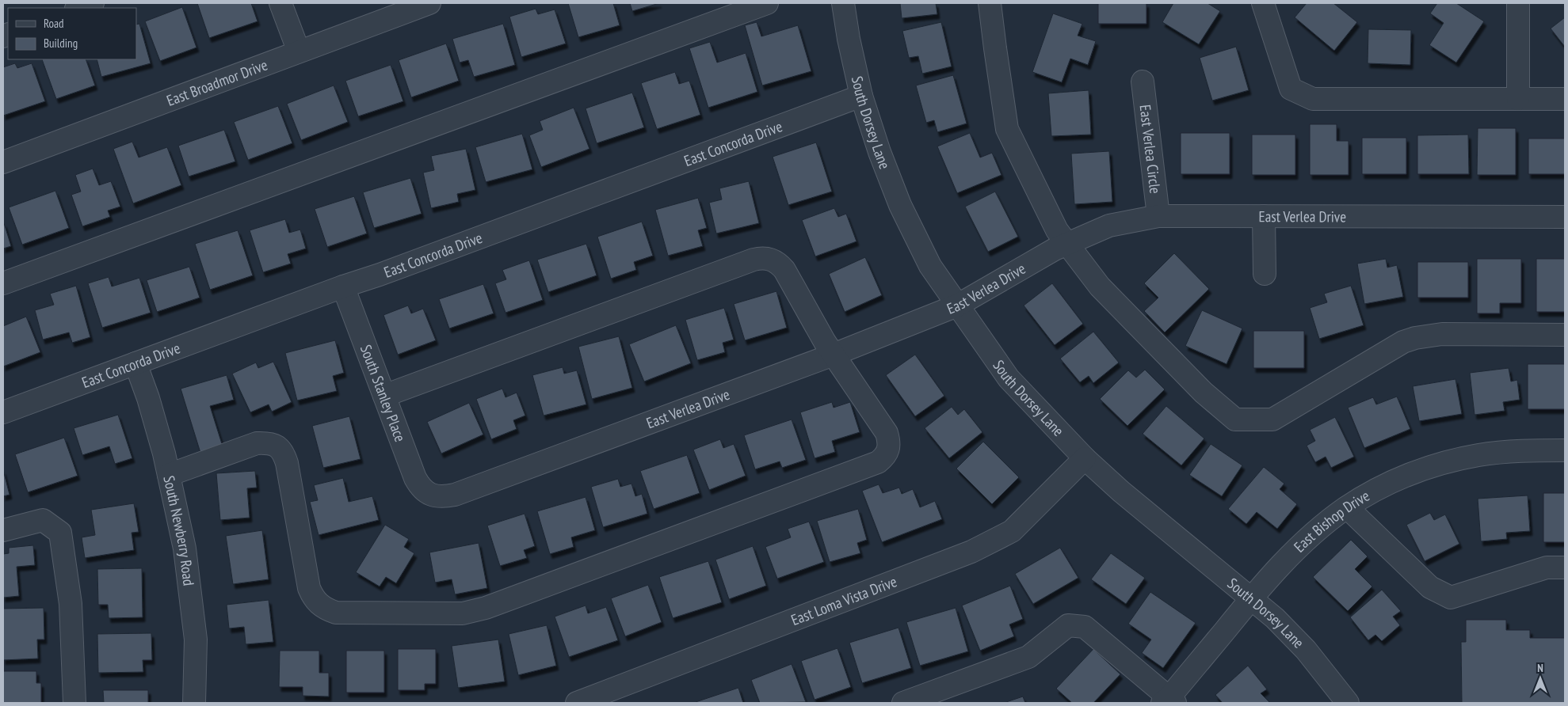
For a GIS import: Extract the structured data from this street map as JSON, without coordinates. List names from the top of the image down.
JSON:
{
  "streets": {
    "street": [
      "East Broadmor Drive",
      "South Dorsey Lane",
      "East Concorda Drive",
      "East Verlea Circle",
      "East Verlea Drive",
      "South Stanley Place",
      "East Bishop Drive",
      "South Newberry Road",
      "East Loma Vista Drive"
    ]
  },
  "crossings": [
    ["South Dorsey Lane", "East Concorda Drive"],
    ["South Dorsey Lane", "East Verlea Drive"],
    ["South Dorsey Lane", "East Bishop Drive"],
    ["South Dorsey Lane", "East Loma Vista Drive"],
    ["East Concorda Drive", "South Stanley Place"],
    ["East Concorda Drive", "South Newberry Road"],
    ["East Verlea Circle", "East Verlea Drive"],
    ["East Verlea Drive", "South Stanley Place"]
  ],
  "legend": ["Road", "Building"],
  "north": "top"
}
